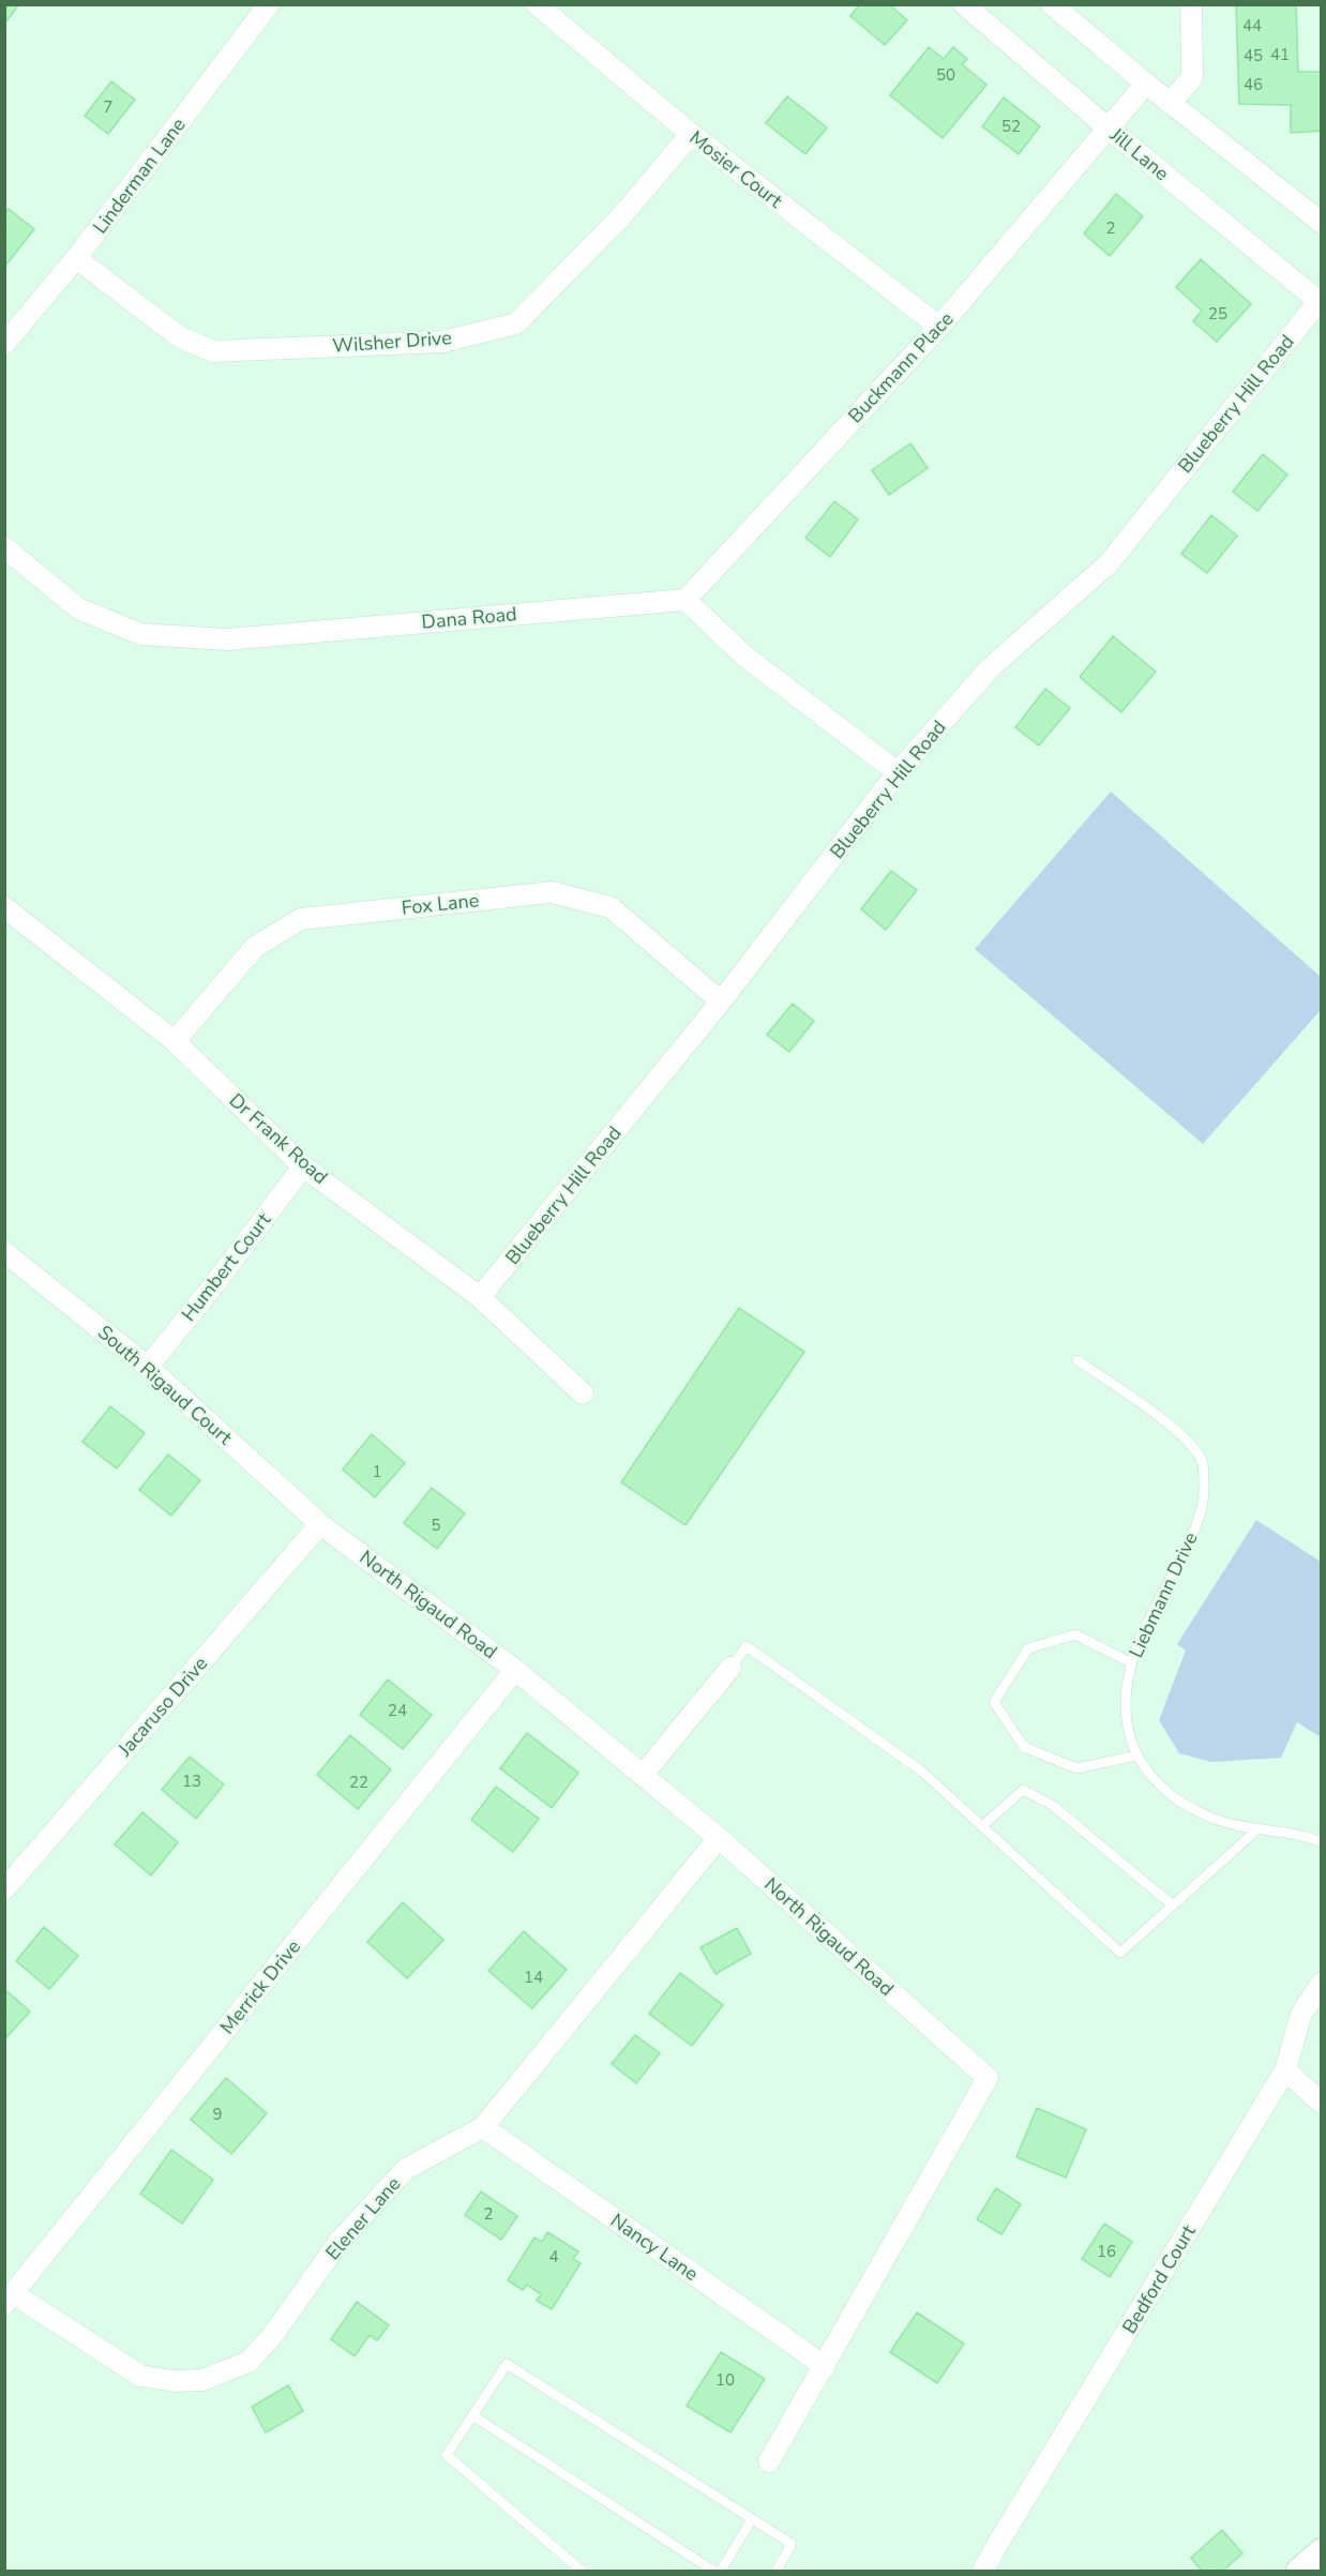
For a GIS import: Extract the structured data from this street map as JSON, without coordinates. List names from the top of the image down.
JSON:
{
  "streets": {
    "street": [
      "Jill Lane",
      "Mosier Court",
      "Linderman Lane",
      "Wilsher Drive",
      "Buckmann Place",
      "Blueberry Hill Road",
      "Dana Road",
      "Fox Lane",
      "Dr Frank Road",
      "Humbert Court",
      "South Rigaud Court",
      "North Rigaud Road",
      "Jacaruso Drive",
      "Merrick Drive",
      "Elener Lane",
      "Nancy Lane",
      "Bedford Court"
    ],
    "lane": ["Liebmann Drive"]
  },
  "crossings": [
    ["Jill Lane", "Buckmann Place"],
    ["Jill Lane", "Blueberry Hill Road"],
    ["Mosier Court", "Wilsher Drive"],
    ["Mosier Court", "Buckmann Place"],
    ["Linderman Lane", "Wilsher Drive"],
    ["Buckmann Place", "Dana Road"],
    ["Blueberry Hill Road", "Fox Lane"],
    ["Blueberry Hill Road", "Dr Frank Road"],
    ["Fox Lane", "Dr Frank Road"],
    ["Dr Frank Road", "Humbert Court"],
    ["Humbert Court", "South Rigaud Court"],
    ["South Rigaud Court", "North Rigaud Road"],
    ["South Rigaud Court", "Jacaruso Drive"],
    ["North Rigaud Road", "Jacaruso Drive"],
    ["North Rigaud Road", "Merrick Drive"],
    ["North Rigaud Road", "Elener Lane"],
    ["North Rigaud Road", "Nancy Lane"],
    ["Merrick Drive", "Elener Lane"],
    ["Elener Lane", "Nancy Lane"]
  ],
  "house_numbers": [
    "44",
    "41",
    "45",
    "50",
    "46",
    "7",
    "52",
    "2",
    "25",
    "1",
    "5",
    "24",
    "13",
    "22",
    "14",
    "9",
    "2",
    "16",
    "4",
    "10"
  ]
}
